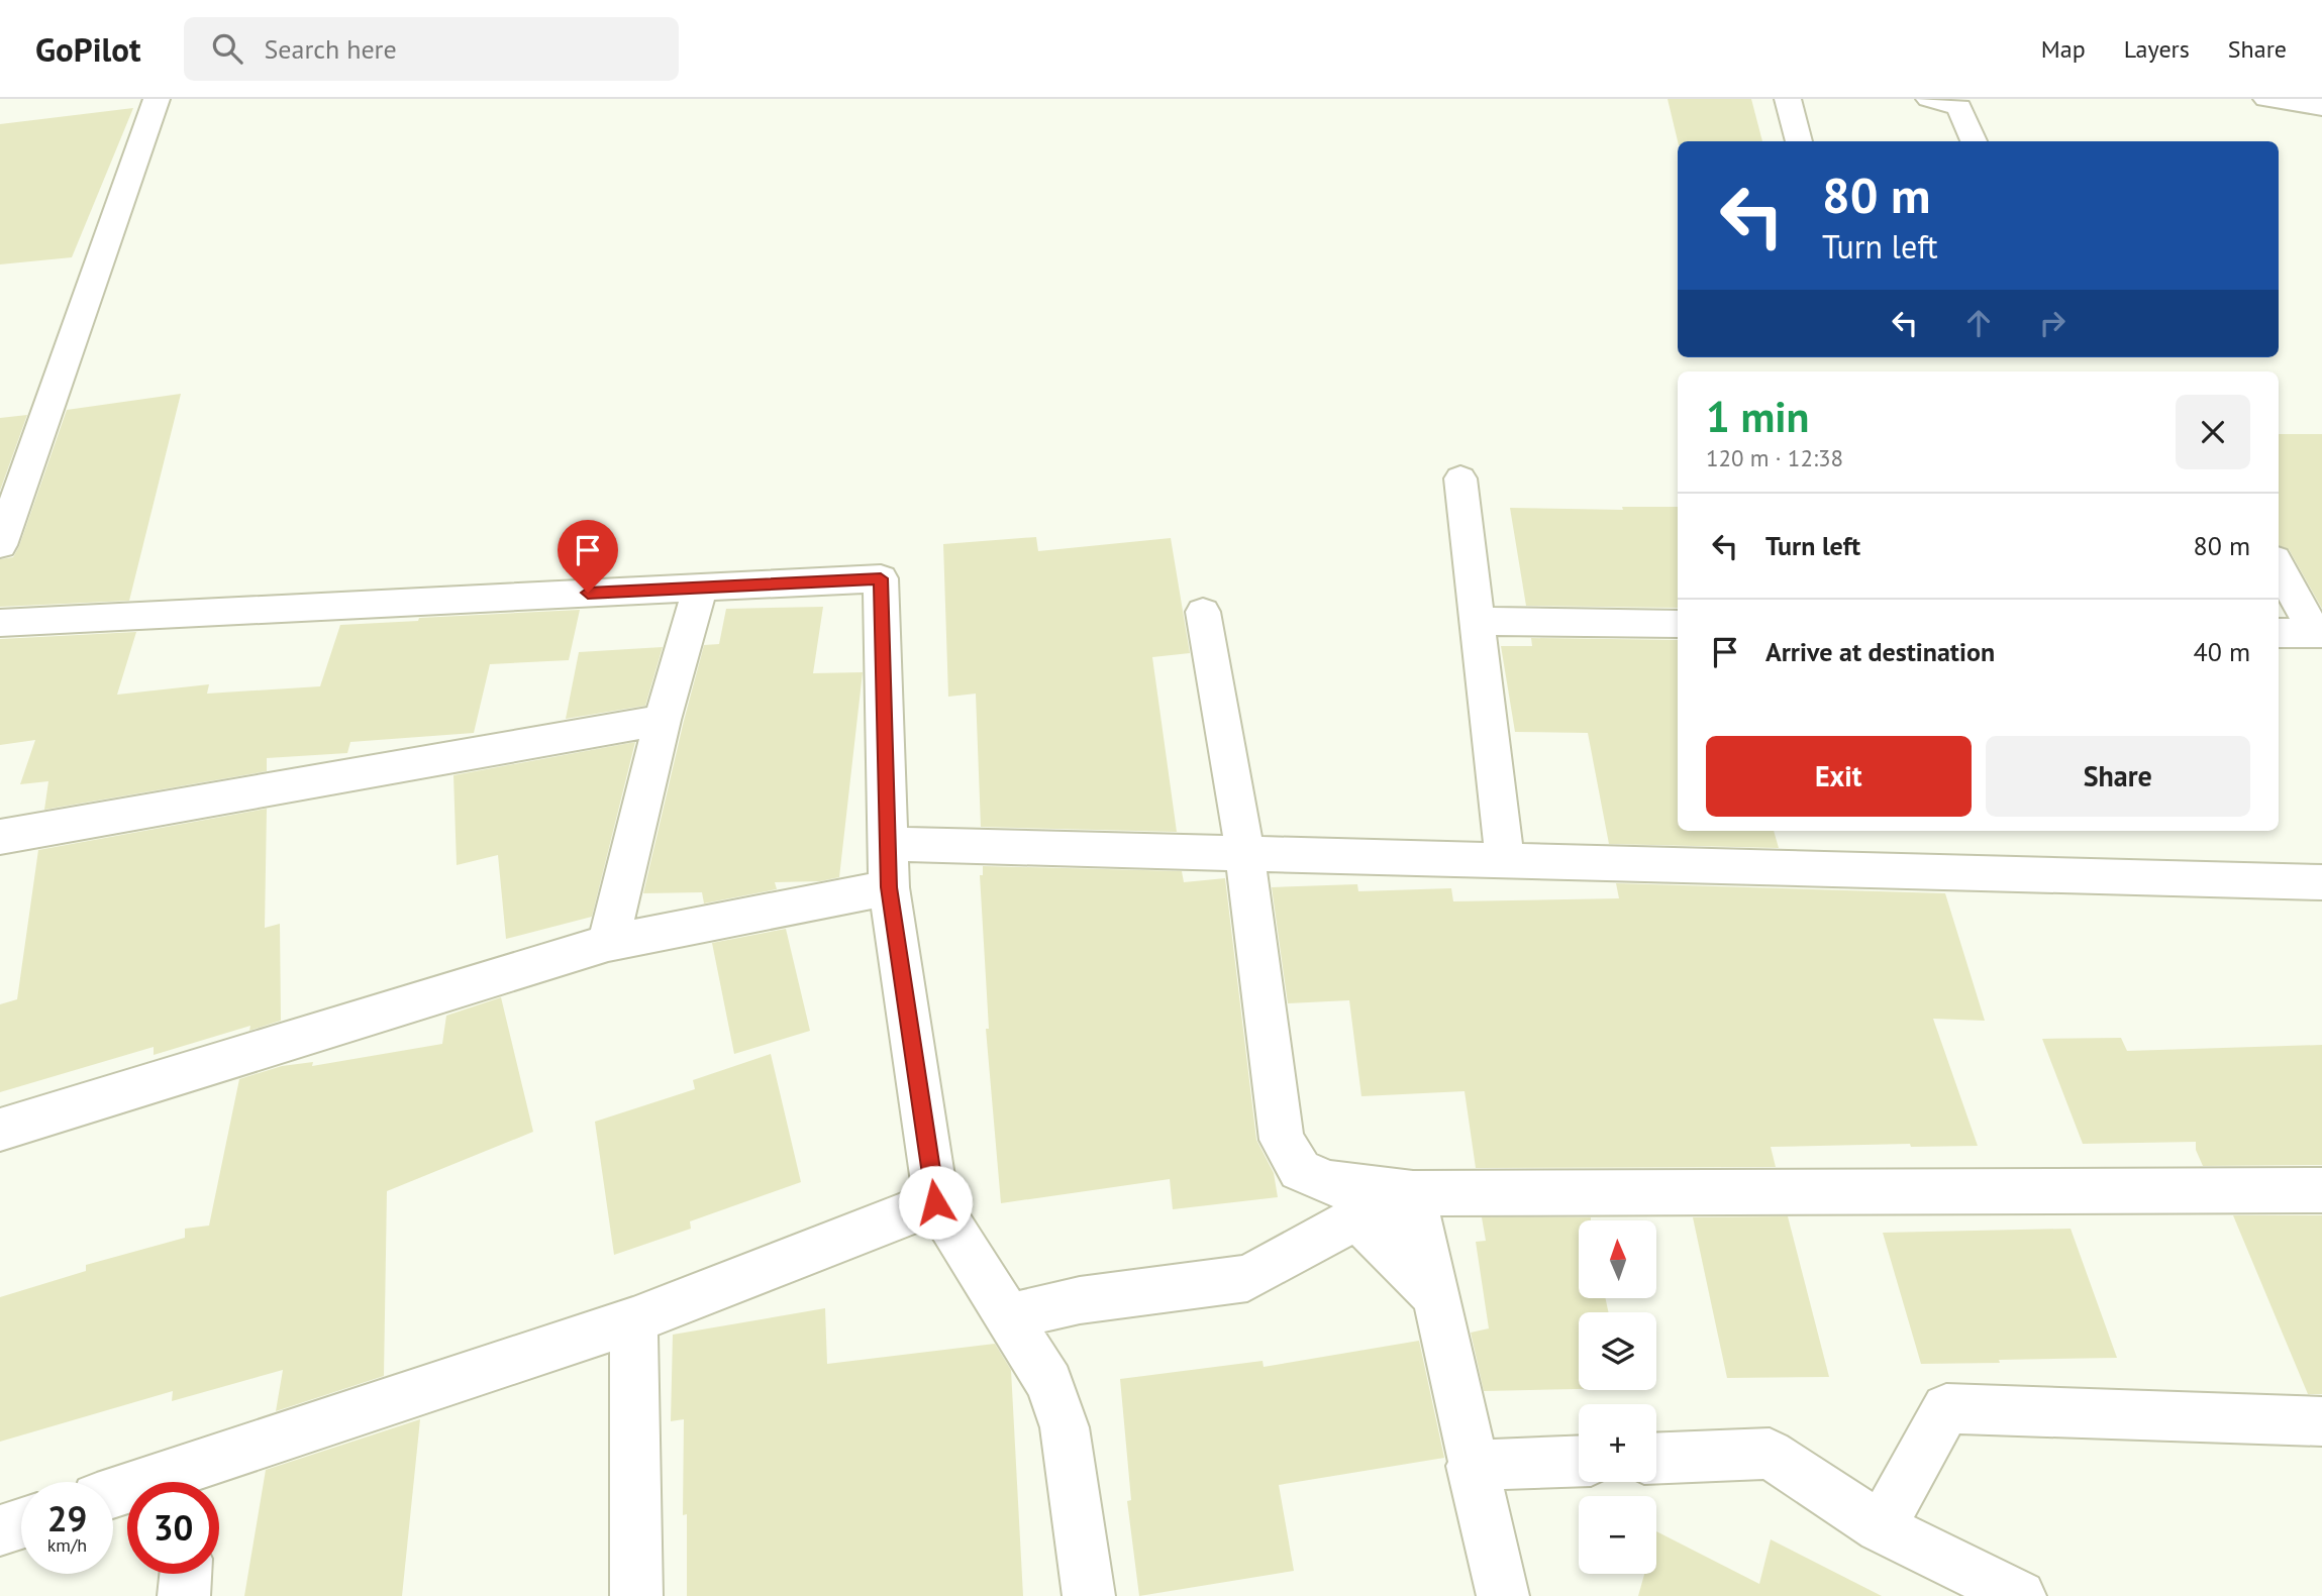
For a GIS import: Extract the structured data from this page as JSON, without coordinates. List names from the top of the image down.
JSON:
{
  "north": "top",
  "page": {
    "header": "GoPilot",
    "search": "Search here",
    "nav": ["Map", "Layers", "Share"],
    "turn": ["80 m", "Turn left"],
    "heading": ["1 min", "120 m · 12:38"],
    "list": [
      {
        "name": "Turn left",
        "value": "80 m"
      },
      {
        "name": "Arrive at destination",
        "value": "40 m"
      }
    ],
    "buttons": ["Exit", "Share"],
    "map_buttons": ["+", "−"],
    "speed": "29 km/h",
    "limit": "30"
  }
}
